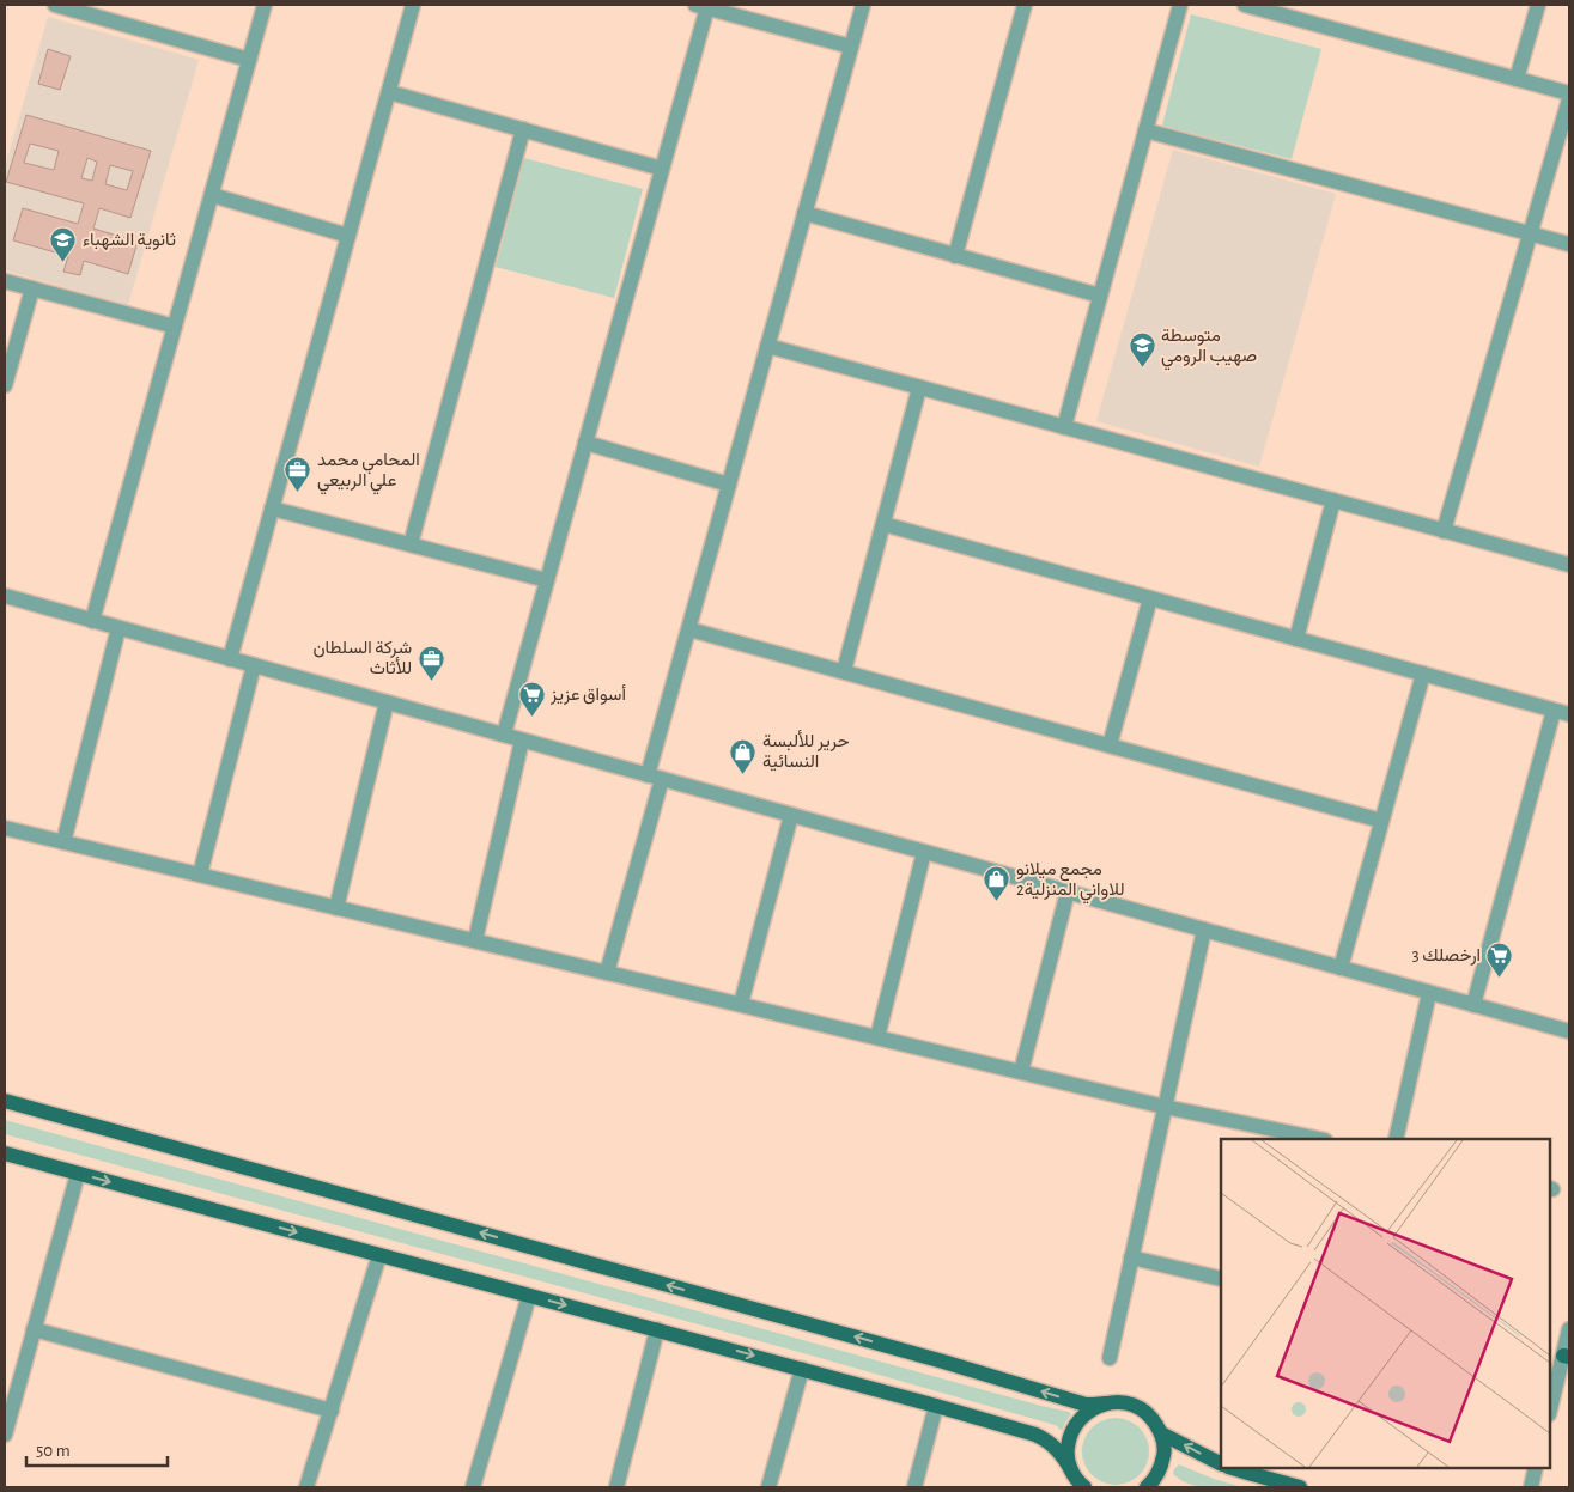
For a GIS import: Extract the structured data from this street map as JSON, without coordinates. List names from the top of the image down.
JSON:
{
  "places": {
    "school or university": ["ثانوية الشهباء", "متوسطة صهيب الرومي"],
    "office": ["المحامي محمد علي الربيعي", "شركة السلطان للأثاث"],
    "supermarket": ["أسواق عزيز", "ارخصلك 3"],
    "shop": ["حرير للألبسة النسائية", "مجمع ميلانو للاواني المنزلية2"]
  },
  "scale_bar": "50 m"
}
